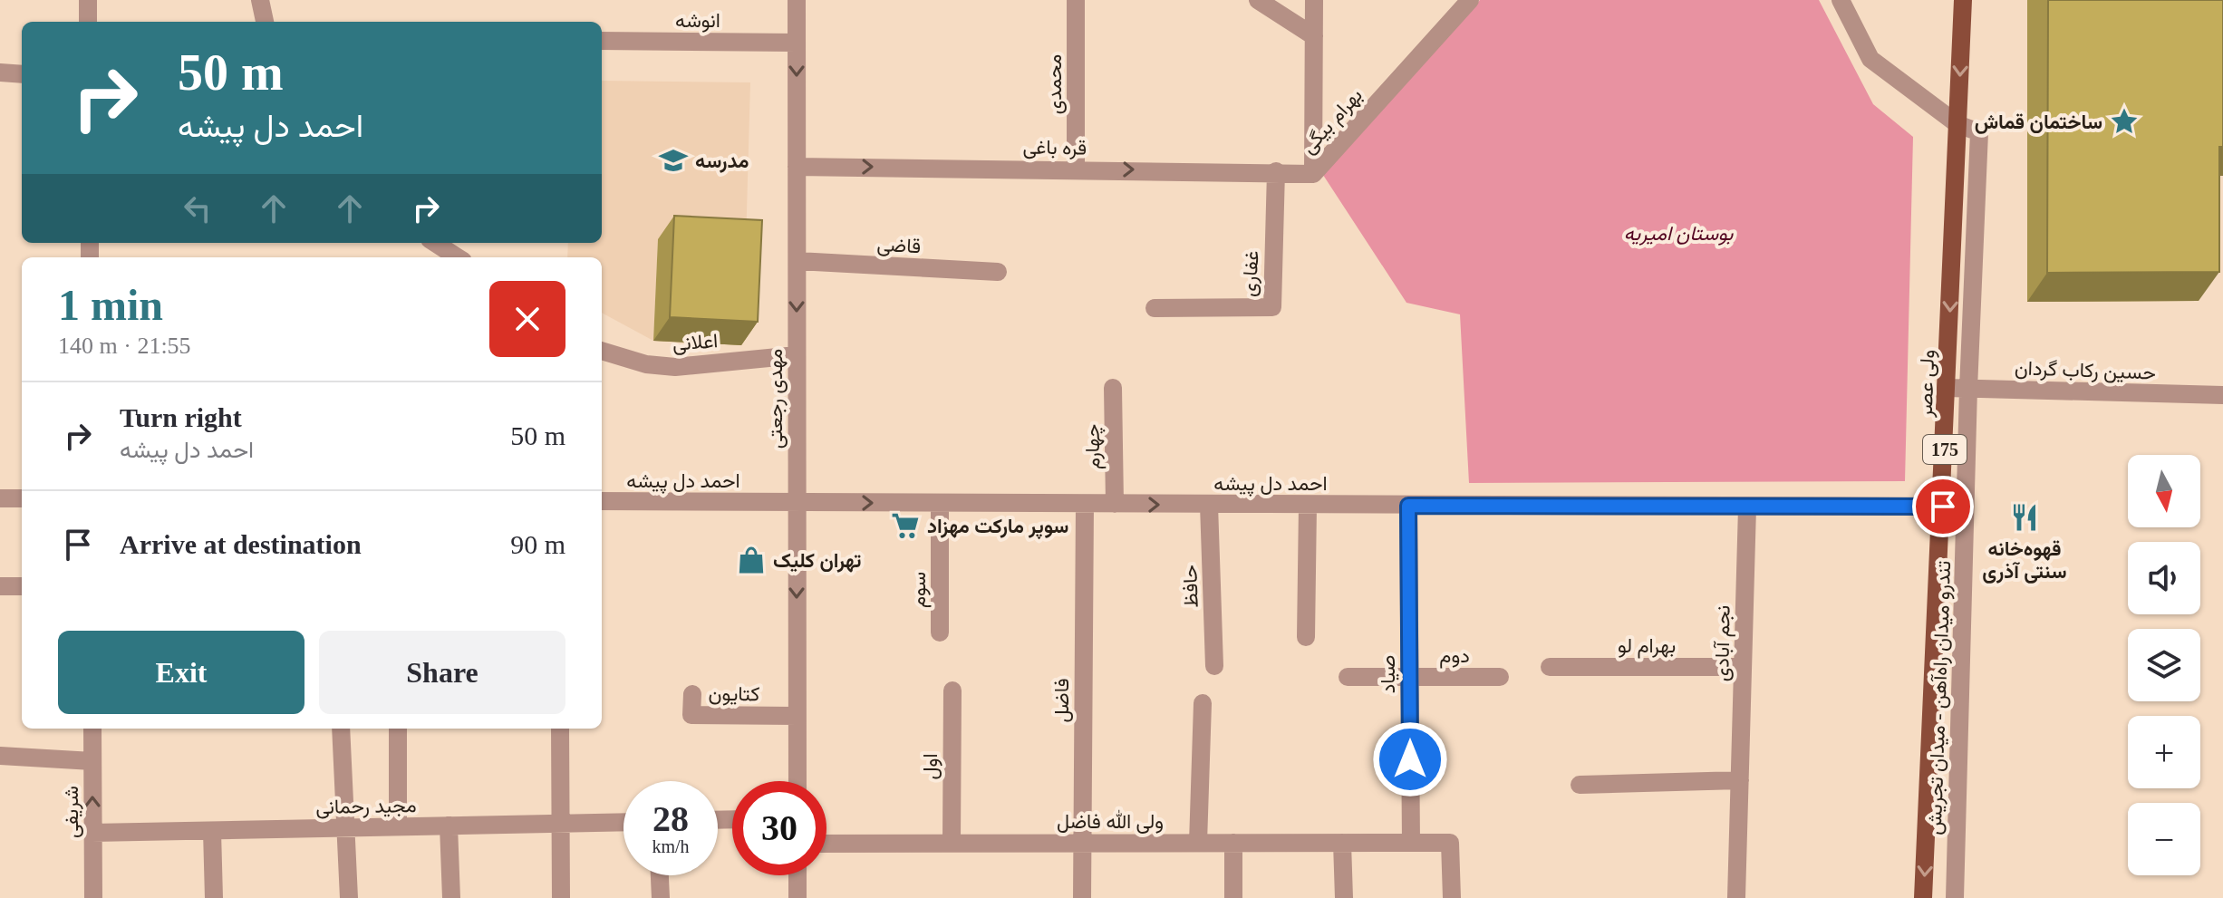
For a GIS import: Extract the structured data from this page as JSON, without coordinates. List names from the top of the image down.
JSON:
{
  "streets": {
    "main road": ["ولی عصر", "175"],
    "street": [
      "انوشه",
      "محمدی",
      "بهرام بیگی",
      "قره باغی",
      "قاضی",
      "غفاری",
      "اعلانی",
      "حسین رکاب‌ گردان",
      "مهدی رجعتی",
      "چهارم",
      "احمد دل پیشه",
      "حافظ",
      "سوم",
      "نجم آبادی",
      "بهرام لو",
      "دوم",
      "صیاد",
      "کتایون",
      "تندرو میدان راه‌آهن - میدان تجریش",
      "فاضل",
      "اول",
      "مجید رحمانی",
      "شریفی",
      "ولی الله فاضل"
    ]
  },
  "crossings": [
    ["انوشه", "مهدی رجعتی"],
    ["محمدی", "قره باغی"],
    ["بهرام بیگی", "قره باغی"],
    ["قره باغی", "غفاری"],
    ["قره باغی", "مهدی رجعتی"],
    ["قاضی", "مهدی رجعتی"],
    ["اعلانی", "مهدی رجعتی"],
    ["حسین رکاب‌ گردان", "ولی عصر"],
    ["حسین رکاب‌ گردان", "تندرو میدان راه‌آهن - میدان تجریش"],
    ["ولی عصر", "احمد دل پیشه"],
    ["ولی عصر", "تندرو میدان راه‌آهن - میدان تجریش"],
    ["مهدی رجعتی", "احمد دل پیشه"],
    ["مهدی رجعتی", "کتایون"],
    ["چهارم", "احمد دل پیشه"],
    ["احمد دل پیشه", "حافظ"],
    ["احمد دل پیشه", "سوم"],
    ["احمد دل پیشه", "نجم آبادی"],
    ["احمد دل پیشه", "صیاد"],
    ["احمد دل پیشه", "فاضل"],
    ["نجم آبادی", "بهرام لو"],
    ["دوم", "صیاد"],
    ["صیاد", "ولی الله فاضل"],
    ["فاضل", "ولی الله فاضل"],
    ["اول", "ولی الله فاضل"],
    ["مجید رحمانی", "شریفی"]
  ],
  "one_way": [
    "قره باغی",
    "ولی عصر",
    "مهدی رجعتی",
    "شریفی"
  ],
  "parks": ["بوستان امیریه"],
  "places": {
    "place": ["ساختمان قماش"],
    "school or university": ["مدرسه"],
    "restaurant": ["قهوه‌خانه سنتی آذری"],
    "supermarket": ["سوپر مارکت مهزاد"],
    "shop": ["تهران کلیک"]
  },
  "north": "bottom",
  "page": {
    "turn": ["50 m", "احمد دل پیشه"],
    "heading": ["1 min", "140 m · 21:55"],
    "list": [
      {
        "name": "Turn right",
        "note": "احمد دل پیشه",
        "value": "50 m"
      },
      {
        "name": "Arrive at destination",
        "value": "90 m"
      }
    ],
    "map_buttons": ["+", "−"],
    "buttons": ["Exit", "Share"],
    "speed": "28 km/h",
    "limit": "30"
  }
}
